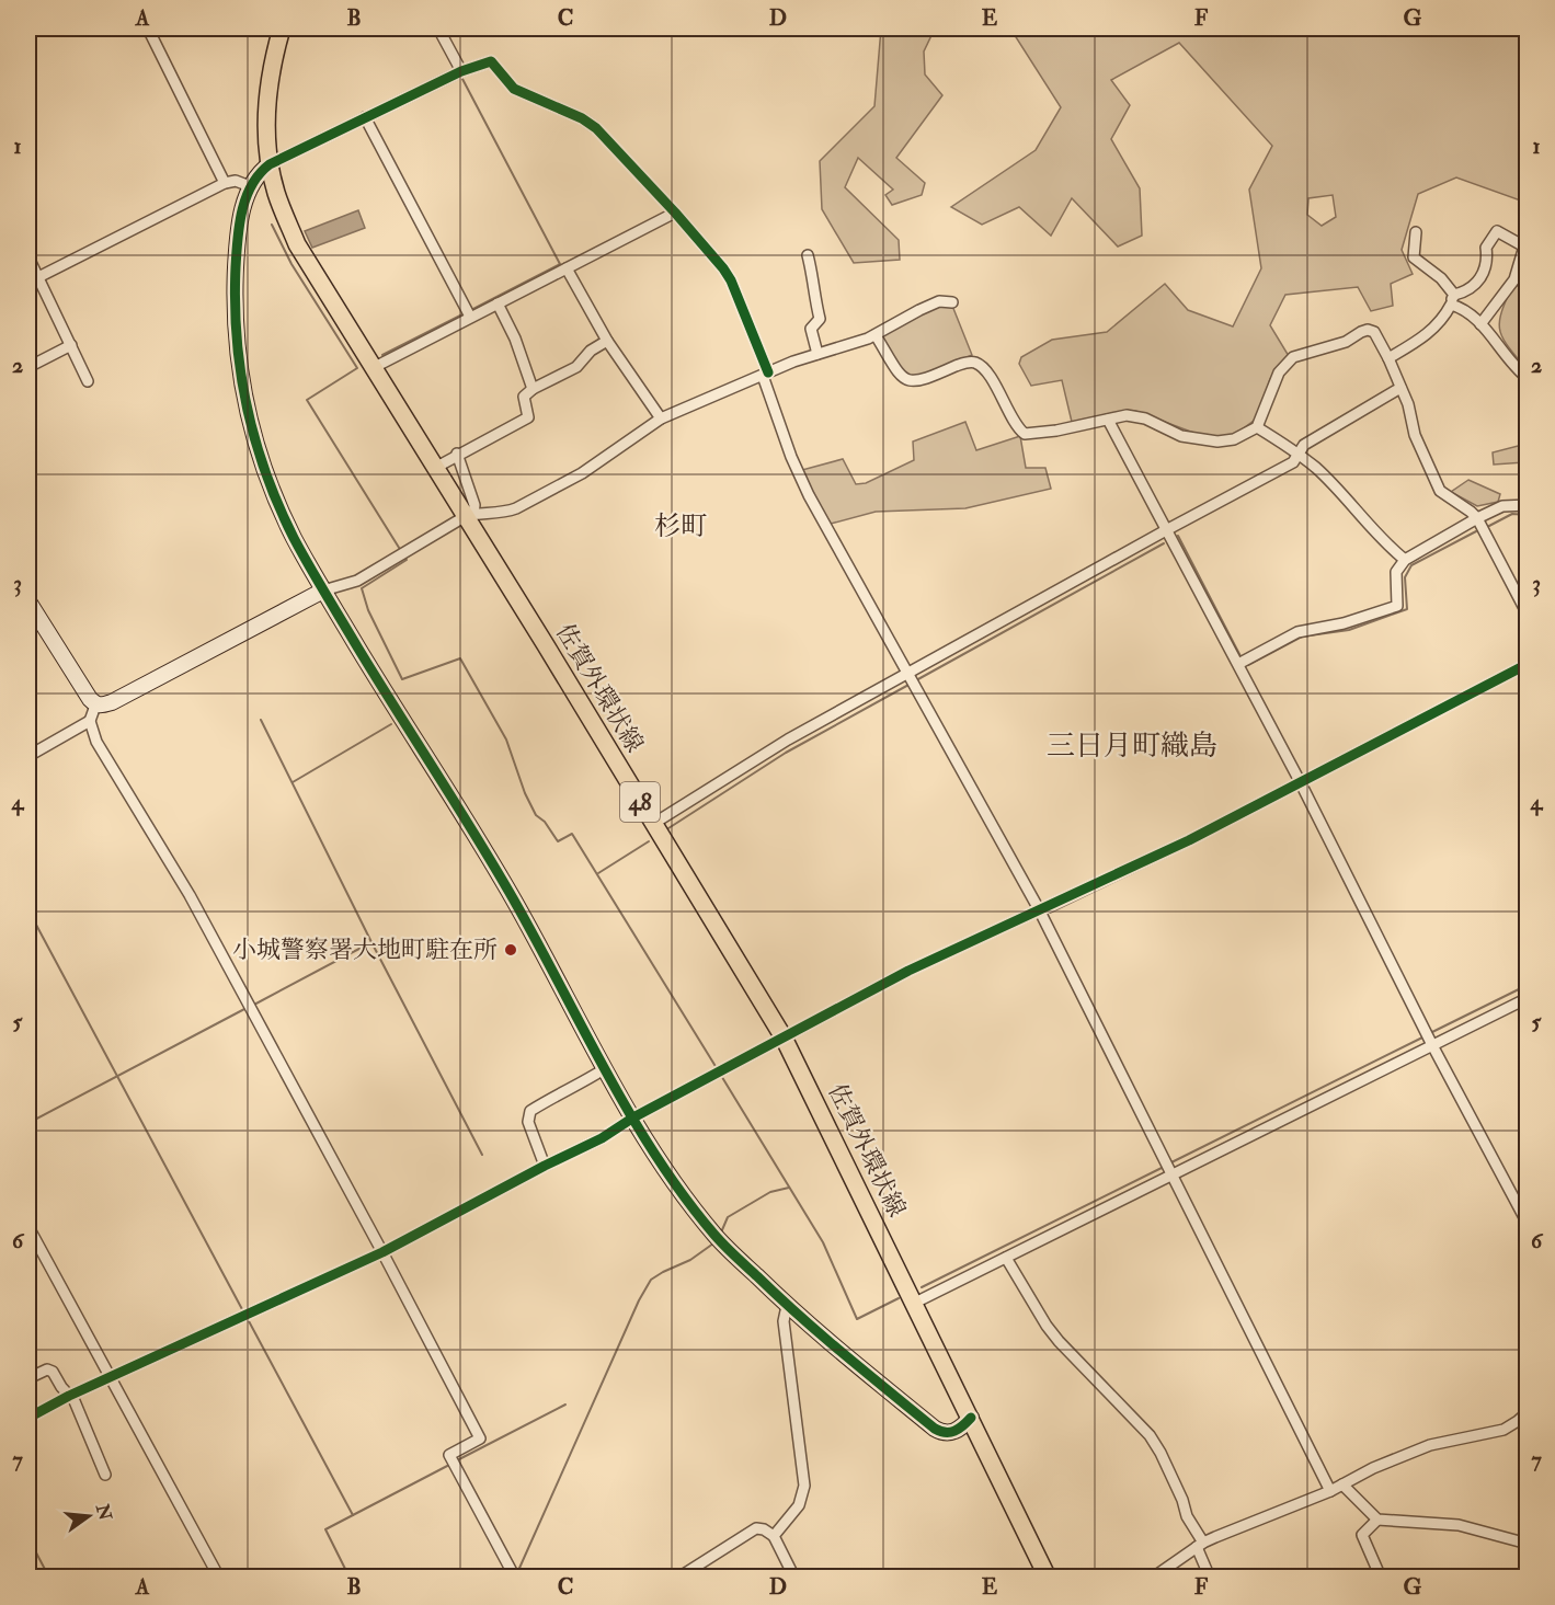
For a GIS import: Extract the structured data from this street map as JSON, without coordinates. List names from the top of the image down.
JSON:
{
  "streets": {
    "main road": ["佐賀外環状線", "48"]
  },
  "districts": ["杉町", "三日月町織島"],
  "places": ["小城警察署大地町駐在所"],
  "north": "right",
  "grid": {
    "columns": [
      "A",
      "B",
      "C",
      "D",
      "E",
      "F",
      "G"
    ],
    "rows": [
      "1",
      "2",
      "3",
      "4",
      "5",
      "6",
      "7"
    ]
  }
}
